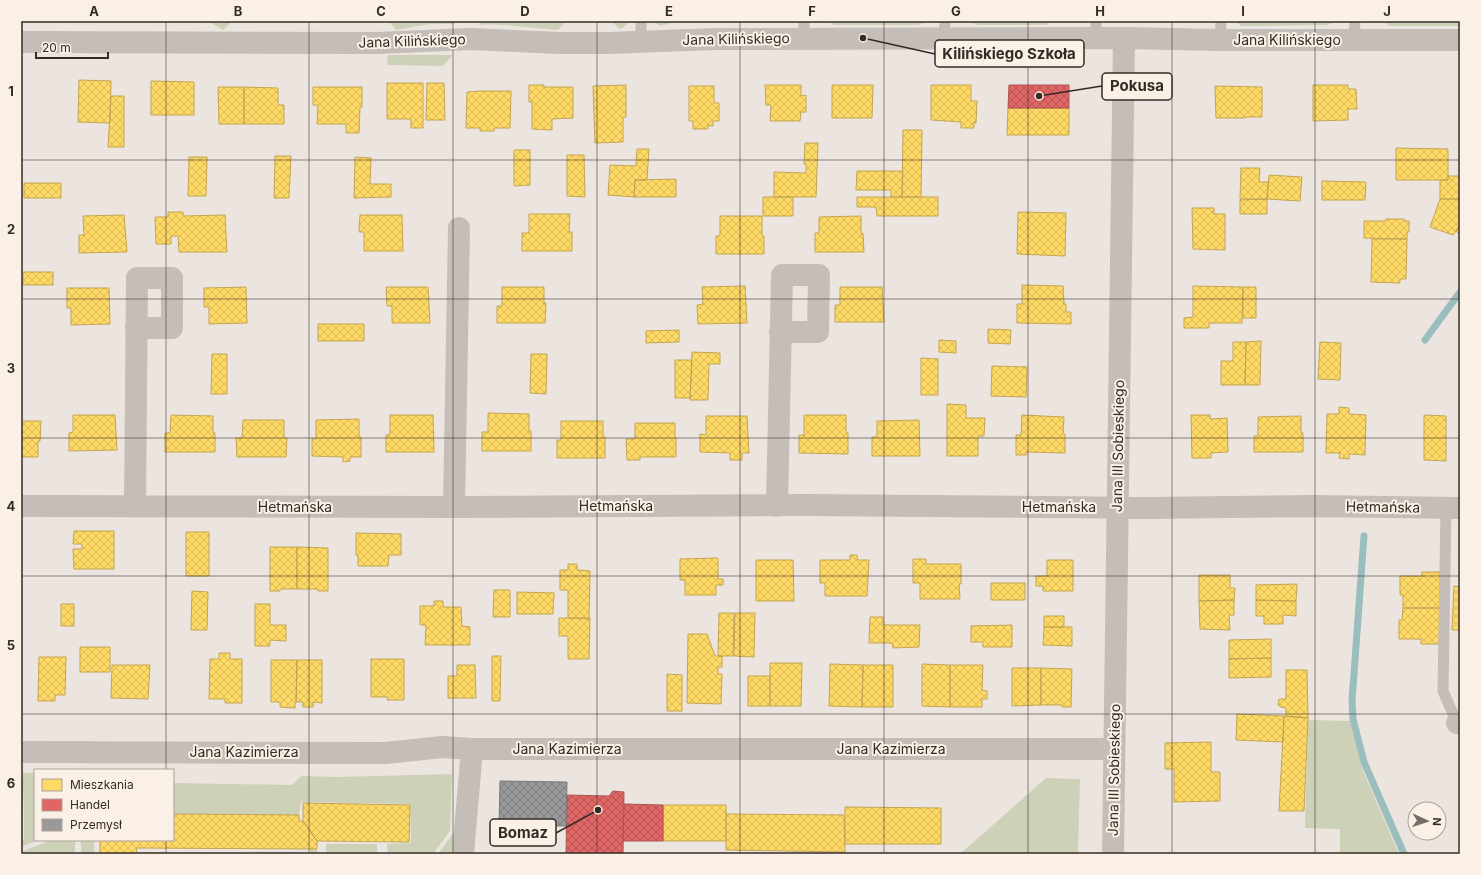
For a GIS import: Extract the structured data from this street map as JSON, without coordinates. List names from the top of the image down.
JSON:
{
  "streets": {
    "street": [
      "Jana Kilińskiego",
      "Jana III Sobieskiego",
      "Hetmańska",
      "Jana Kazimierza"
    ]
  },
  "crossings": [
    ["Jana Kilińskiego", "Jana III Sobieskiego"],
    ["Jana III Sobieskiego", "Hetmańska"],
    ["Jana III Sobieskiego", "Jana Kazimierza"]
  ],
  "places": ["Kilińskiego Szkoła", "Pokusa", "Bomaz"],
  "legend": ["Mieszkania", "Handel", "Przemysł"],
  "scale_bar": "20 m",
  "north": "right",
  "grid": {
    "columns": [
      "A",
      "B",
      "C",
      "D",
      "E",
      "F",
      "G",
      "H",
      "I",
      "J"
    ],
    "rows": [
      "1",
      "2",
      "3",
      "4",
      "5",
      "6"
    ]
  }
}
